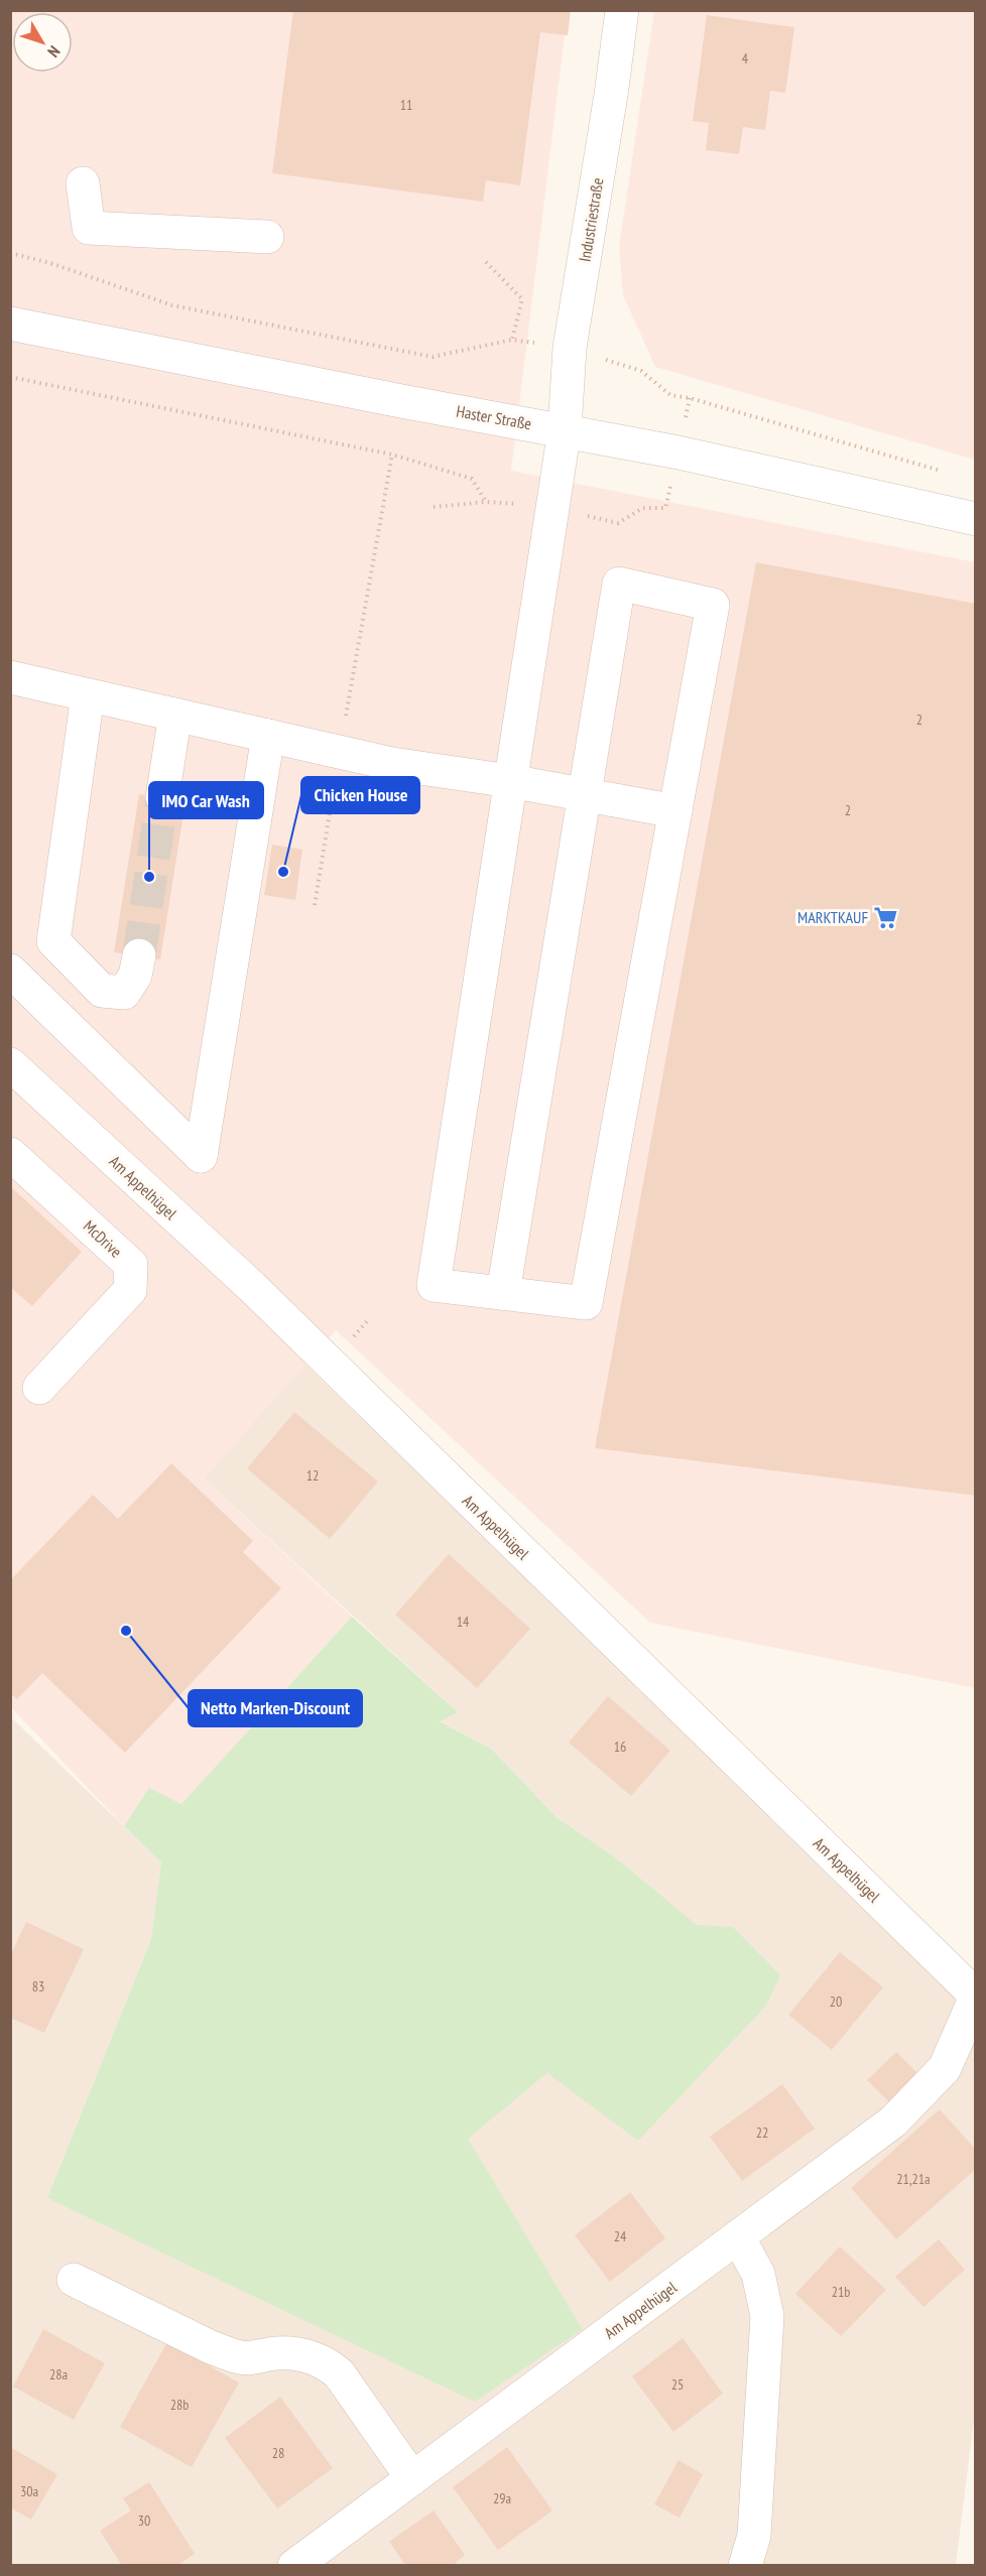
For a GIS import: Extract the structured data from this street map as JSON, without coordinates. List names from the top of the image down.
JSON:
{
  "streets": {
    "street": [
      "Industriestraße",
      "Haster Straße",
      "Am Appelhügel",
      "McDrive"
    ]
  },
  "crossings": [
    ["Industriestraße", "Haster Straße"]
  ],
  "places": {
    "other": ["Chicken House", "IMO Car Wash", "Netto Marken-Discount"],
    "supermarket": ["MARKTKAUF"]
  },
  "house_numbers": [
    "4",
    "11",
    "2",
    "2",
    "12",
    "14",
    "16",
    "83",
    "20",
    "22",
    "21,21a",
    "24",
    "21b",
    "28a",
    "25",
    "28b",
    "28",
    "30a",
    "29a",
    "30"
  ],
  "north": "bottom right"
}
